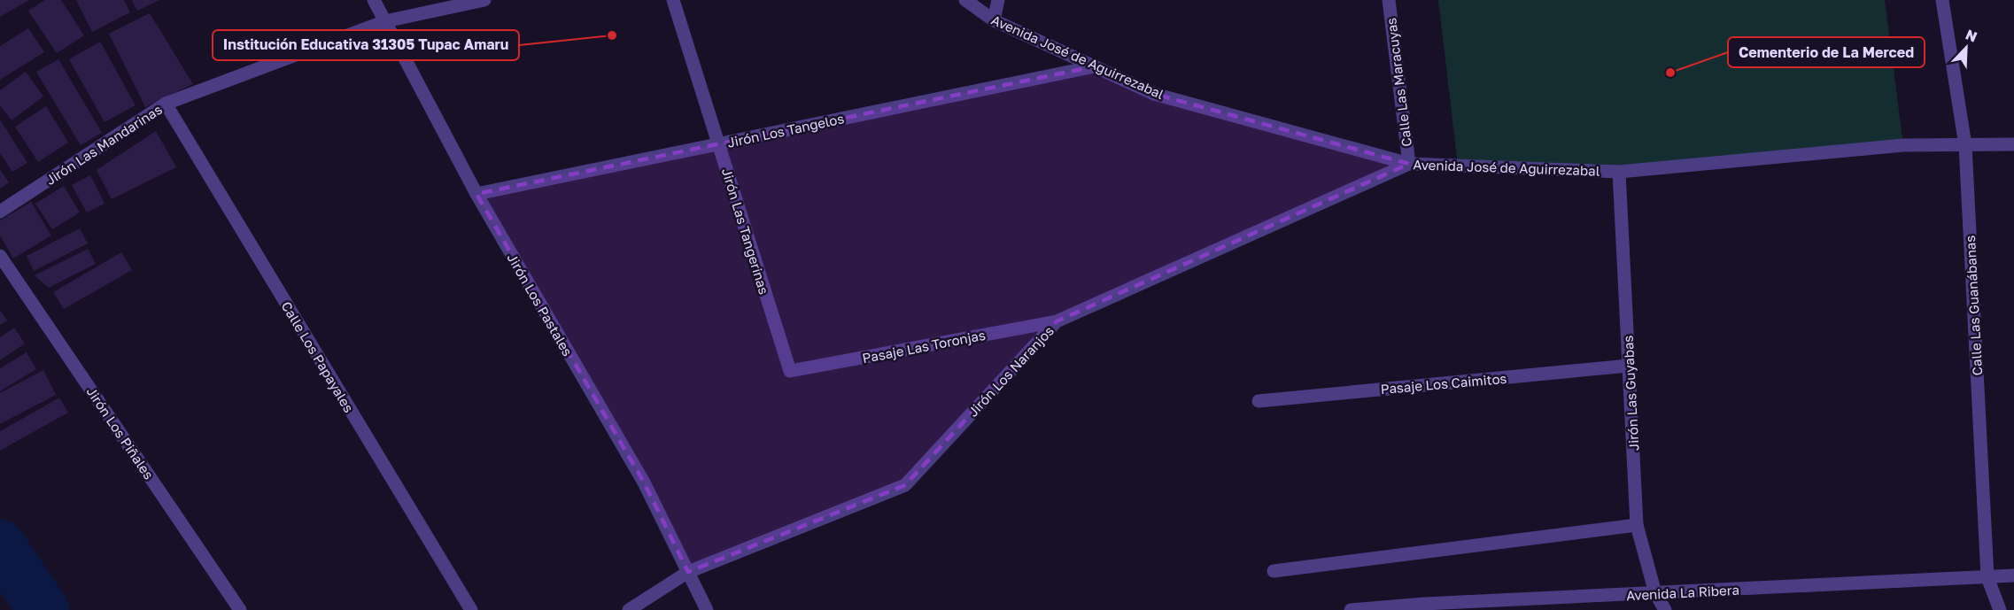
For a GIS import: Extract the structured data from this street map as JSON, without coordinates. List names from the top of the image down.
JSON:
{
  "streets": {
    "street": [
      "Avenida José de Aguirrezabal",
      "Calle Las Maracuyas",
      "Jirón Los Tangelos",
      "Jirón Las Mandarinas",
      "Jirón Las Tangerinas",
      "Jirón Los Pastales",
      "Calle Las Guanábanas",
      "Pasaje Las Toronjas",
      "Calle Los Papayales",
      "Jirón Los Naranjos",
      "Pasaje Los Caimitos",
      "Jirón Las Guyabas",
      "Jirón Los Piñales",
      "Avenida La Ribera"
    ]
  },
  "crossings": [
    ["Avenida José de Aguirrezabal", "Calle Las Maracuyas"],
    ["Avenida José de Aguirrezabal", "Jirón Los Tangelos"],
    ["Avenida José de Aguirrezabal", "Calle Las Guanábanas"],
    ["Avenida José de Aguirrezabal", "Jirón Los Naranjos"],
    ["Avenida José de Aguirrezabal", "Jirón Las Guyabas"],
    ["Calle Las Maracuyas", "Jirón Los Naranjos"],
    ["Jirón Los Tangelos", "Jirón Las Tangerinas"],
    ["Jirón Los Tangelos", "Jirón Los Pastales"],
    ["Jirón Las Mandarinas", "Jirón Los Pastales"],
    ["Jirón Las Mandarinas", "Calle Los Papayales"],
    ["Jirón Las Tangerinas", "Pasaje Las Toronjas"],
    ["Jirón Los Pastales", "Jirón Los Naranjos"],
    ["Calle Las Guanábanas", "Avenida La Ribera"],
    ["Pasaje Las Toronjas", "Jirón Los Naranjos"],
    ["Pasaje Los Caimitos", "Jirón Las Guyabas"],
    ["Jirón Las Guyabas", "Avenida La Ribera"]
  ],
  "places": ["Institución Educativa 31305 Tupac Amaru", "Cementerio de La Merced"],
  "north": "top right"
}
